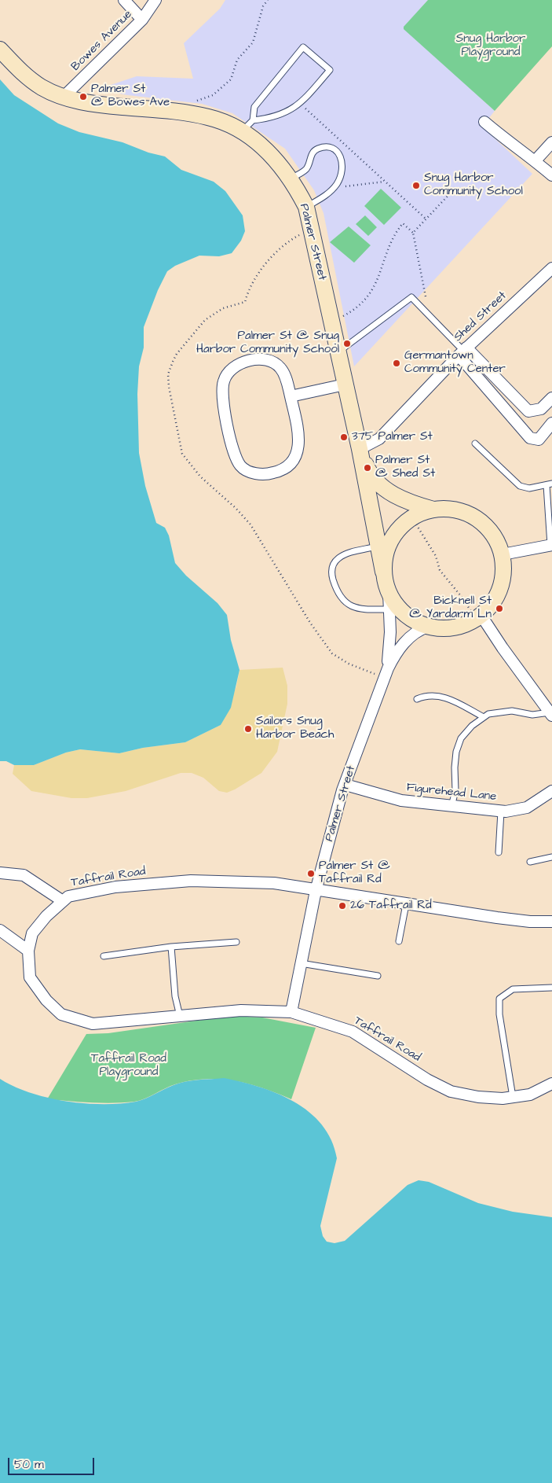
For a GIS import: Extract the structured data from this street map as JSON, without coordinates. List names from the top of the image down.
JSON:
{
  "streets": {
    "street": [
      "Bowes Avenue",
      "Palmer Street",
      "Shed Street",
      "Figurehead Lane",
      "Taffrail Road"
    ]
  },
  "crossings": [
    ["Bowes Avenue", "Palmer Street"],
    ["Palmer Street", "Shed Street"],
    ["Palmer Street", "Figurehead Lane"],
    ["Palmer Street", "Taffrail Road"]
  ],
  "parks": ["Snug Harbor Playground", "Taffrail Road Playground"],
  "places": [
    "Palmer St @ Bowes Ave",
    "Snug Harbor Community School",
    "Palmer St @ Snug Harbor Community School",
    "Germantown Community Center",
    "375 Palmer St",
    "Palmer St @ Shed St",
    "Bicknell St @ Yardarm Ln",
    "Sailors Snug Harbor Beach",
    "Palmer St @ Taffrail Rd",
    "26 Taffrail Rd"
  ],
  "scale_bar": "50 m"
}
